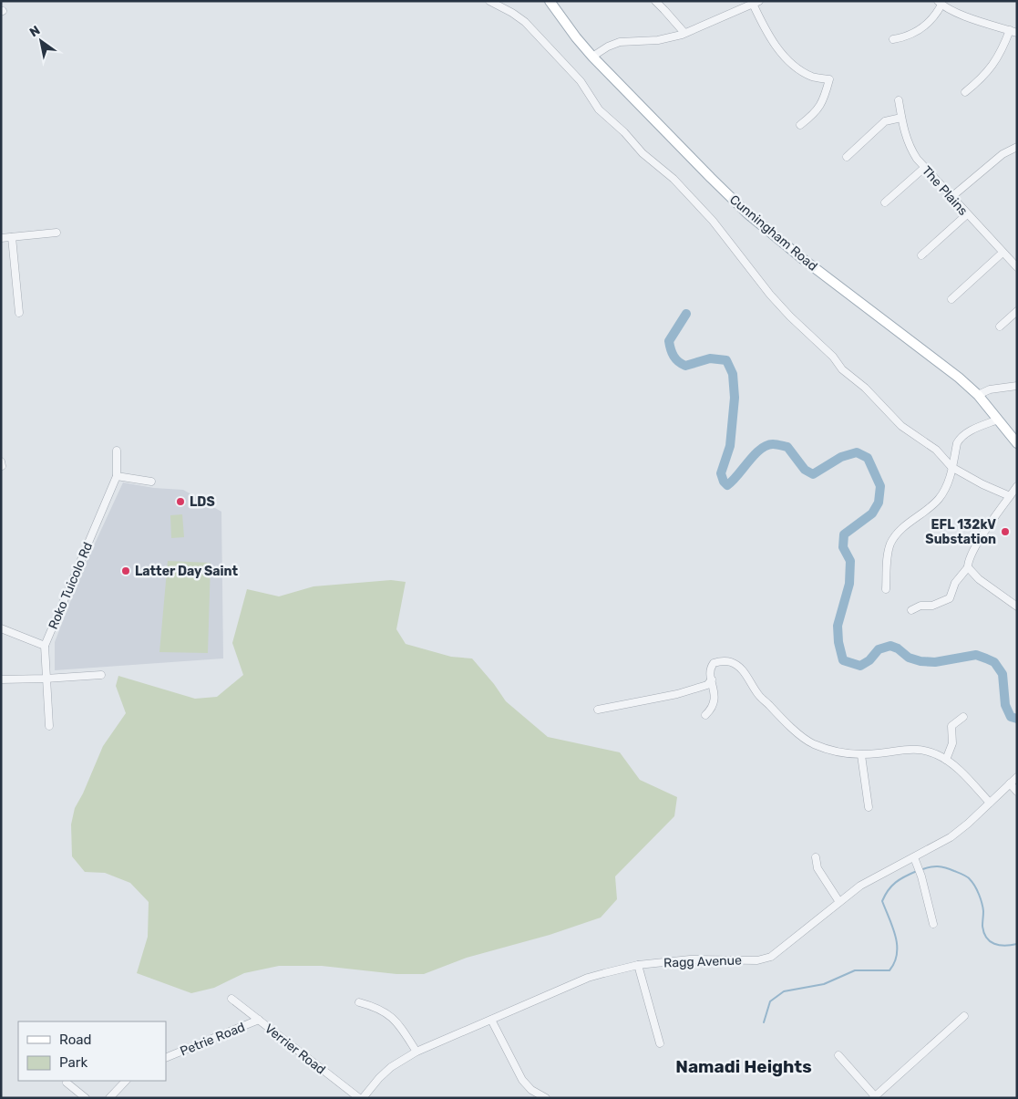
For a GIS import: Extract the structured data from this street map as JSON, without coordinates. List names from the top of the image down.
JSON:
{
  "streets": {
    "main road": ["Cunningham Road"],
    "street": [
      "The Plains",
      "Roko Tuicolo Rd",
      "Ragg Avenue",
      "Petrie Road",
      "Verrier Road"
    ]
  },
  "crossings": [
    ["Petrie Road", "Verrier Road"]
  ],
  "districts": ["Namadi Heights"],
  "places": ["LDS", "EFL 132kV Substation", "Latter Day Saint"],
  "legend": ["Road", "Park"],
  "north": "top left"
}
